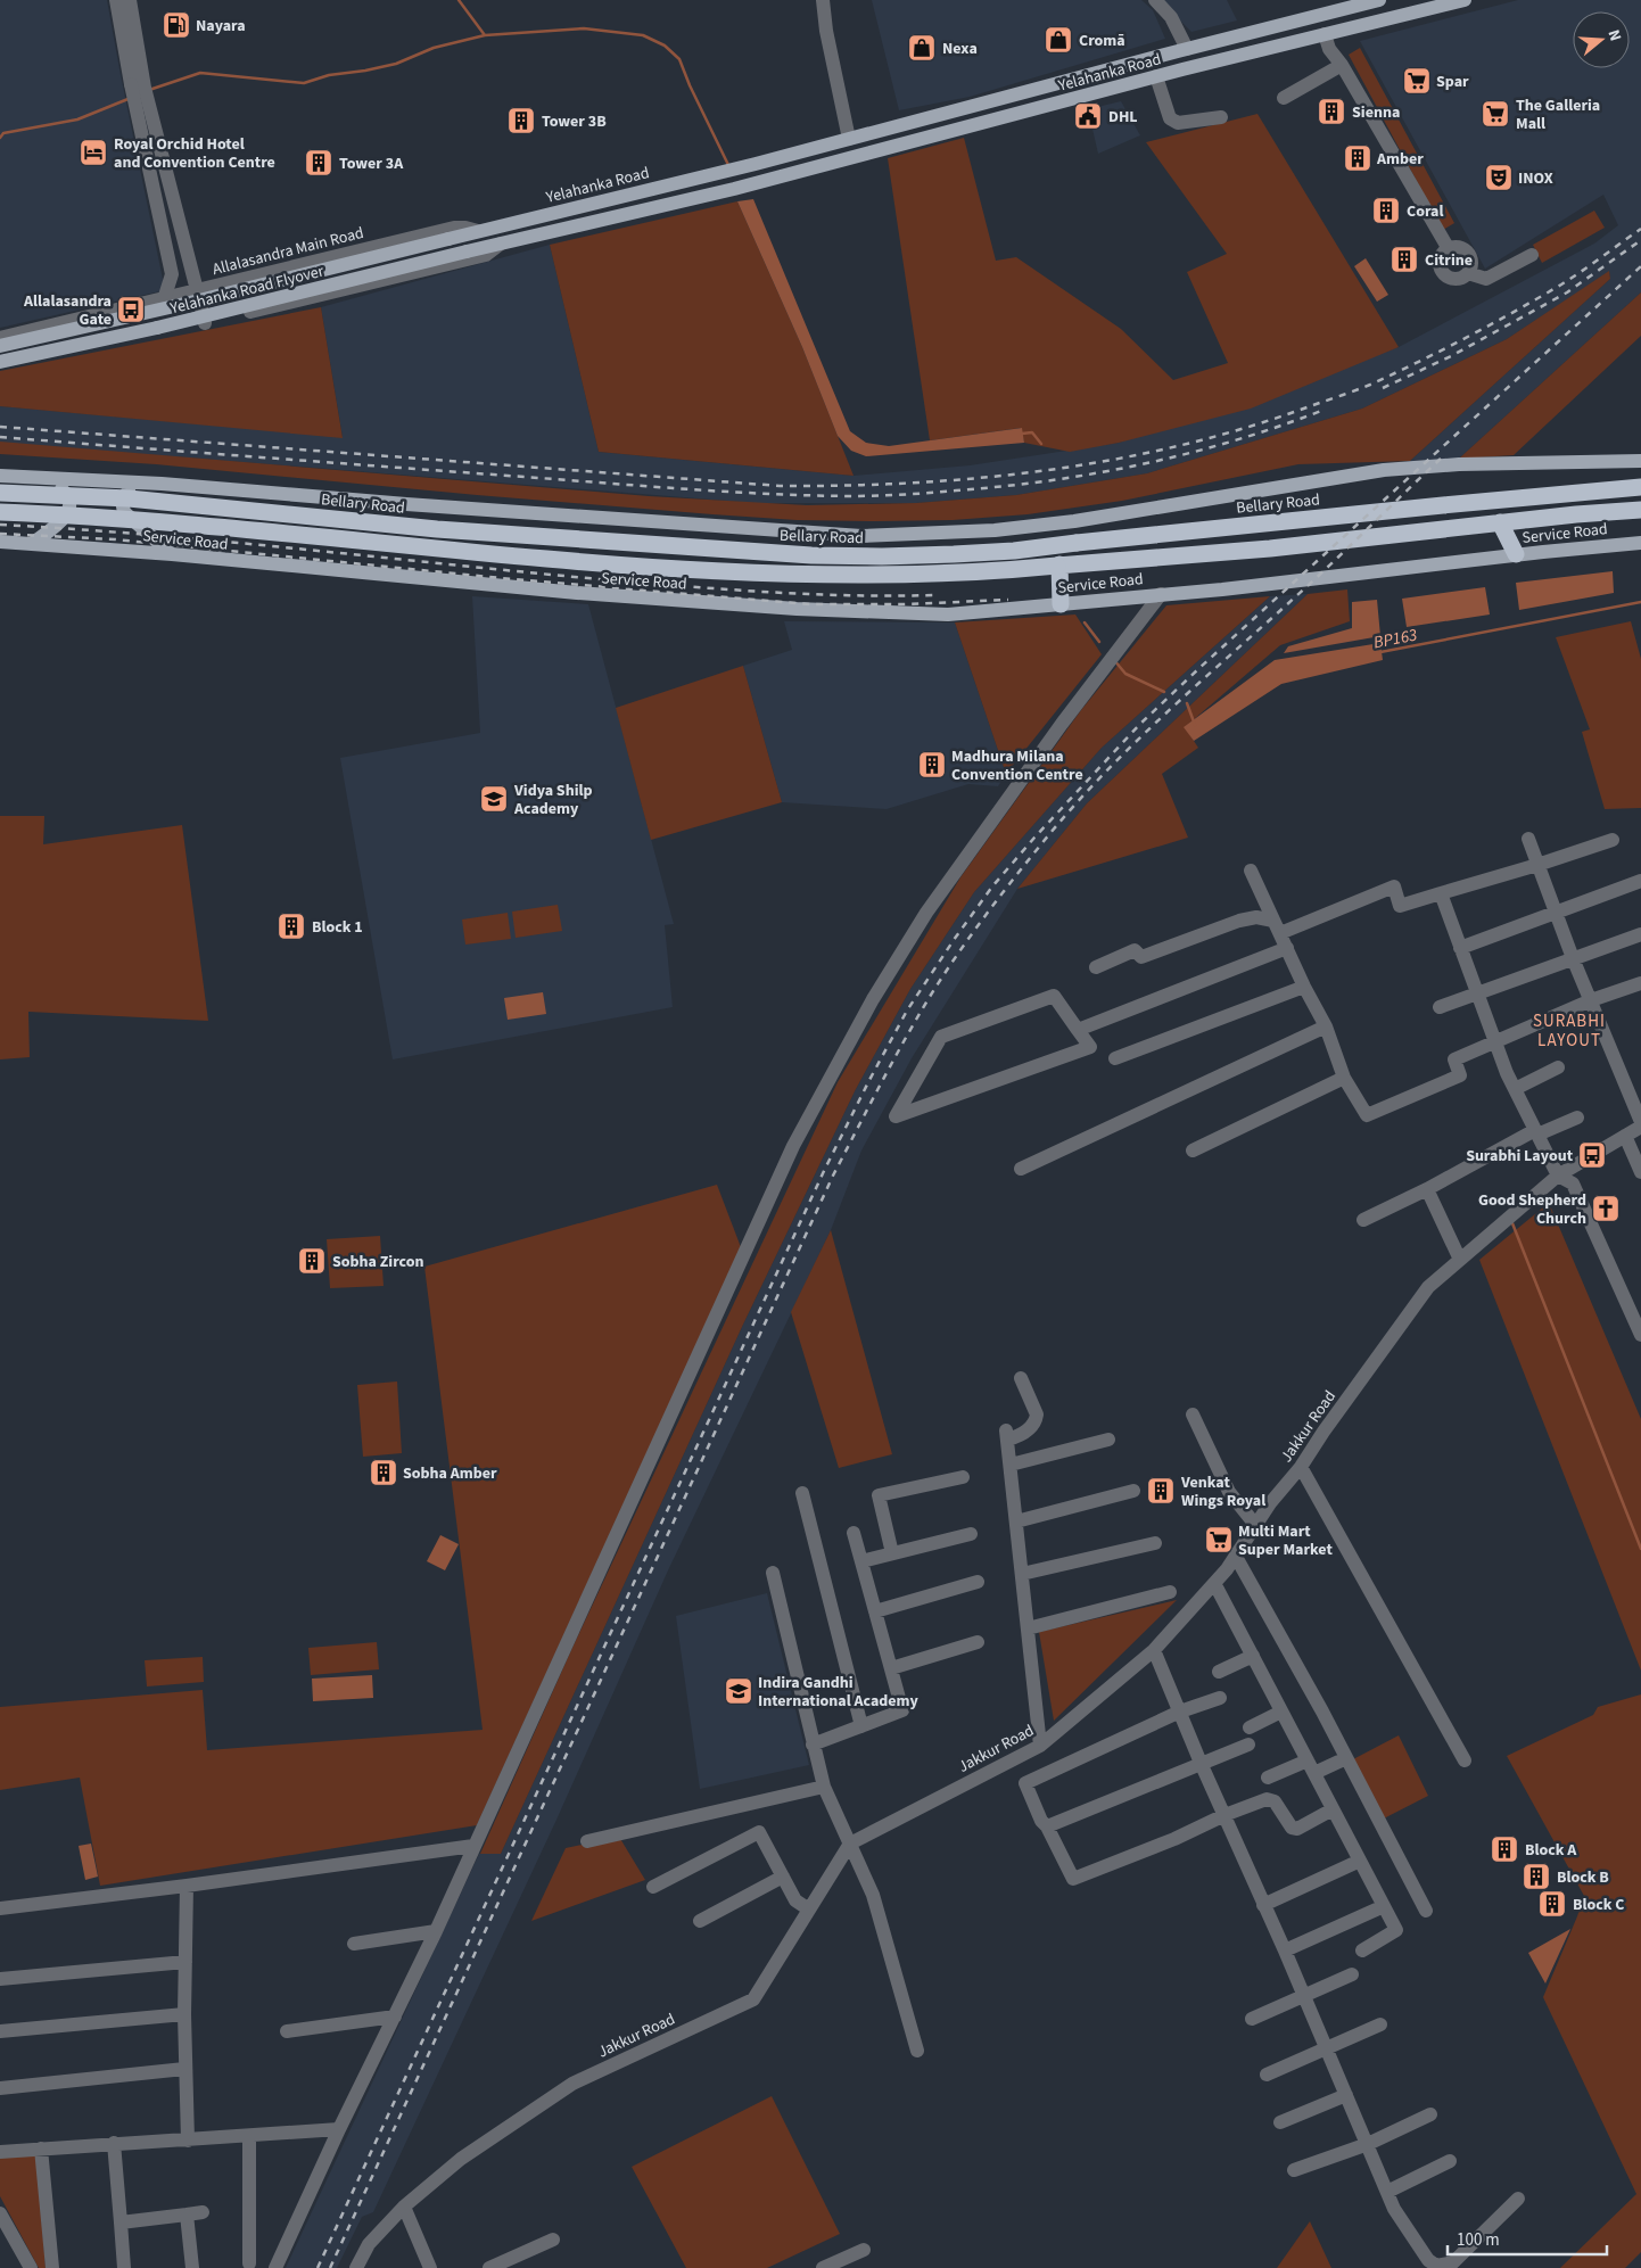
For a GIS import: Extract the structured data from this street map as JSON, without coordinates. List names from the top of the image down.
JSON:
{
  "streets": {
    "highway": ["Bellary Road"],
    "main road": ["Yelahanka Road", "Yelahanka Road Flyover", "Service Road"],
    "street": ["Allalasandra Main Road", "Jakkur Road"]
  },
  "crossings": [
    ["Yelahanka Road", "Allalasandra Main Road"],
    ["Yelahanka Road", "Yelahanka Road Flyover"],
    ["Allalasandra Main Road", "Yelahanka Road Flyover"]
  ],
  "districts": ["SURABHI LAYOUT"],
  "water": ["BP163"],
  "places": {
    "fuel station": ["Nayara"],
    "shop": ["Cromā", "Nexa"],
    "supermarket": ["Spar", "The Galleria Mall", "Multi Mart Super Market"],
    "building": [
      "Sienna",
      "Tower 3B",
      "Amber",
      "Tower 3A",
      "Coral",
      "Citrine",
      "Madhura Milana Convention Centre",
      "Block 1",
      "Sobha Zircon",
      "Sobha Amber",
      "Venkat Wings Royal",
      "Block A",
      "Block B",
      "Block C"
    ],
    "public building": ["DHL"],
    "hotel": ["Royal Orchid Hotel and Convention Centre"],
    "theatre": ["INOX"],
    "bus stop": ["Allalasandra Gate", "Surabhi Layout"],
    "school or university": ["Vidya Shilp Academy", "Indira Gandhi International Academy"],
    "church": ["Good Shepherd Church"]
  },
  "scale_bar": "100 m",
  "north": "right"
}
